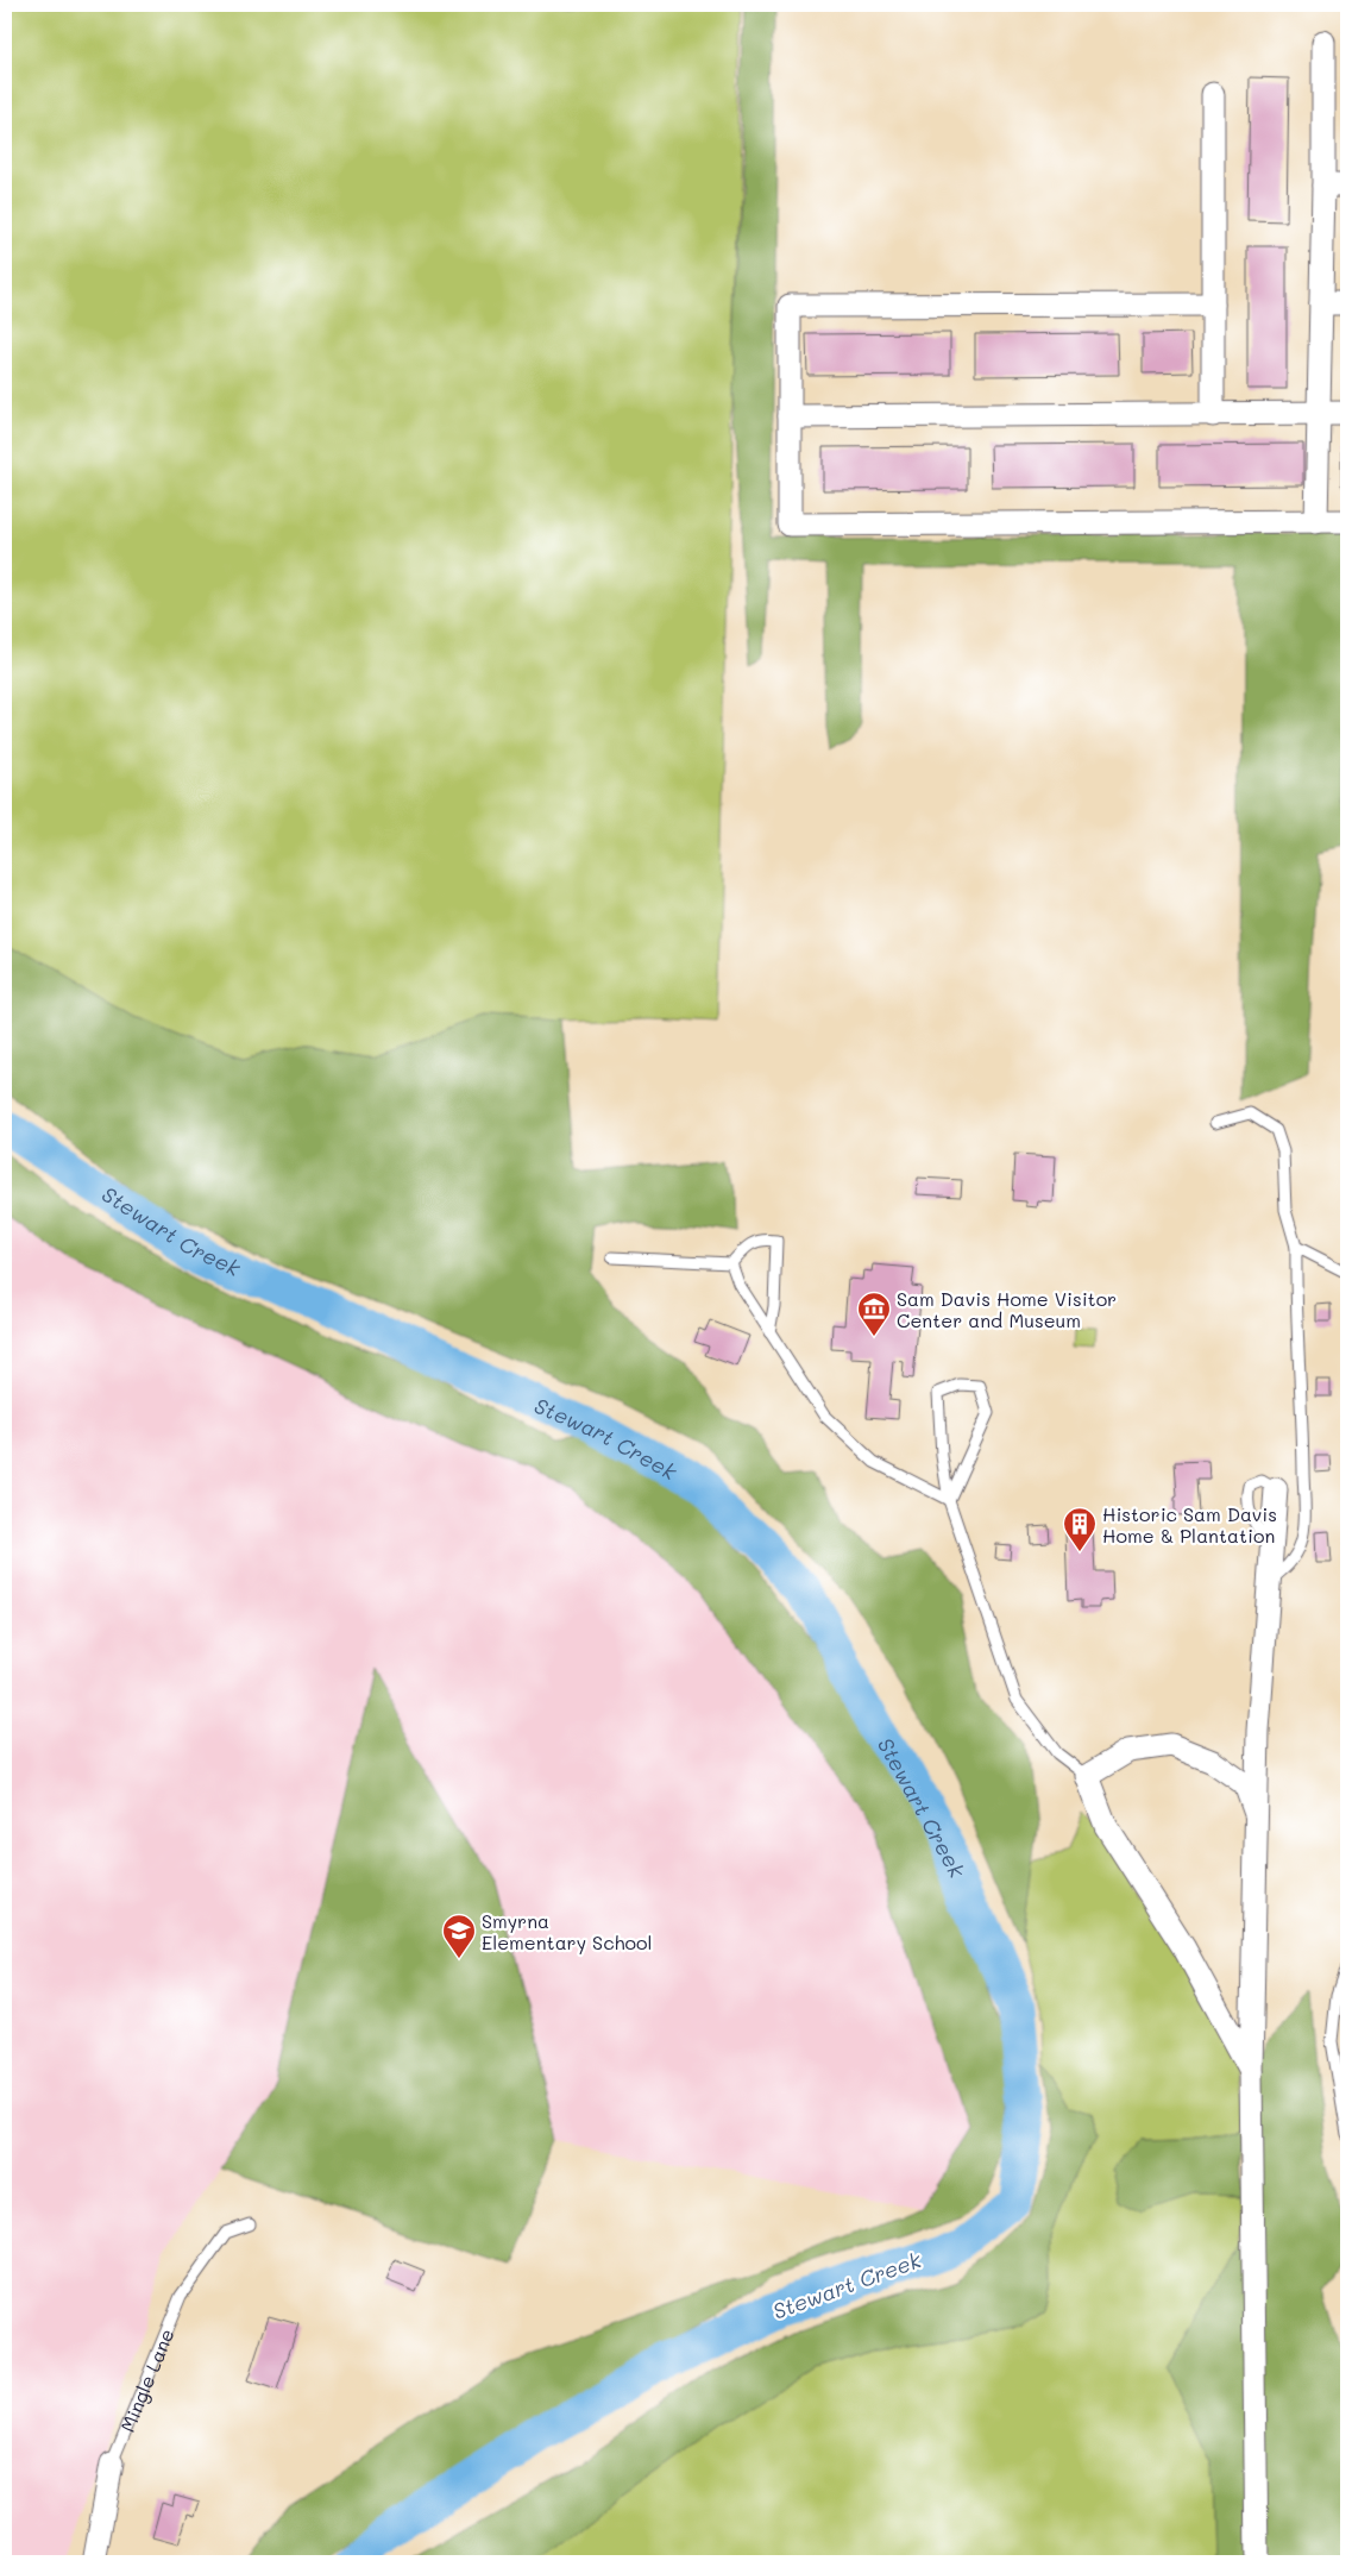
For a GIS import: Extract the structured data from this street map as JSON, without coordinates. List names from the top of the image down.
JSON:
{
  "streets": {
    "street": ["Mingle Lane"]
  },
  "water": ["Stewart Creek"],
  "places": {
    "museum": ["Sam Davis Home Visitor Center and Museum"],
    "building": ["Historic Sam Davis Home & Plantation"],
    "school or university": ["Smyrna Elementary School"]
  }
}
